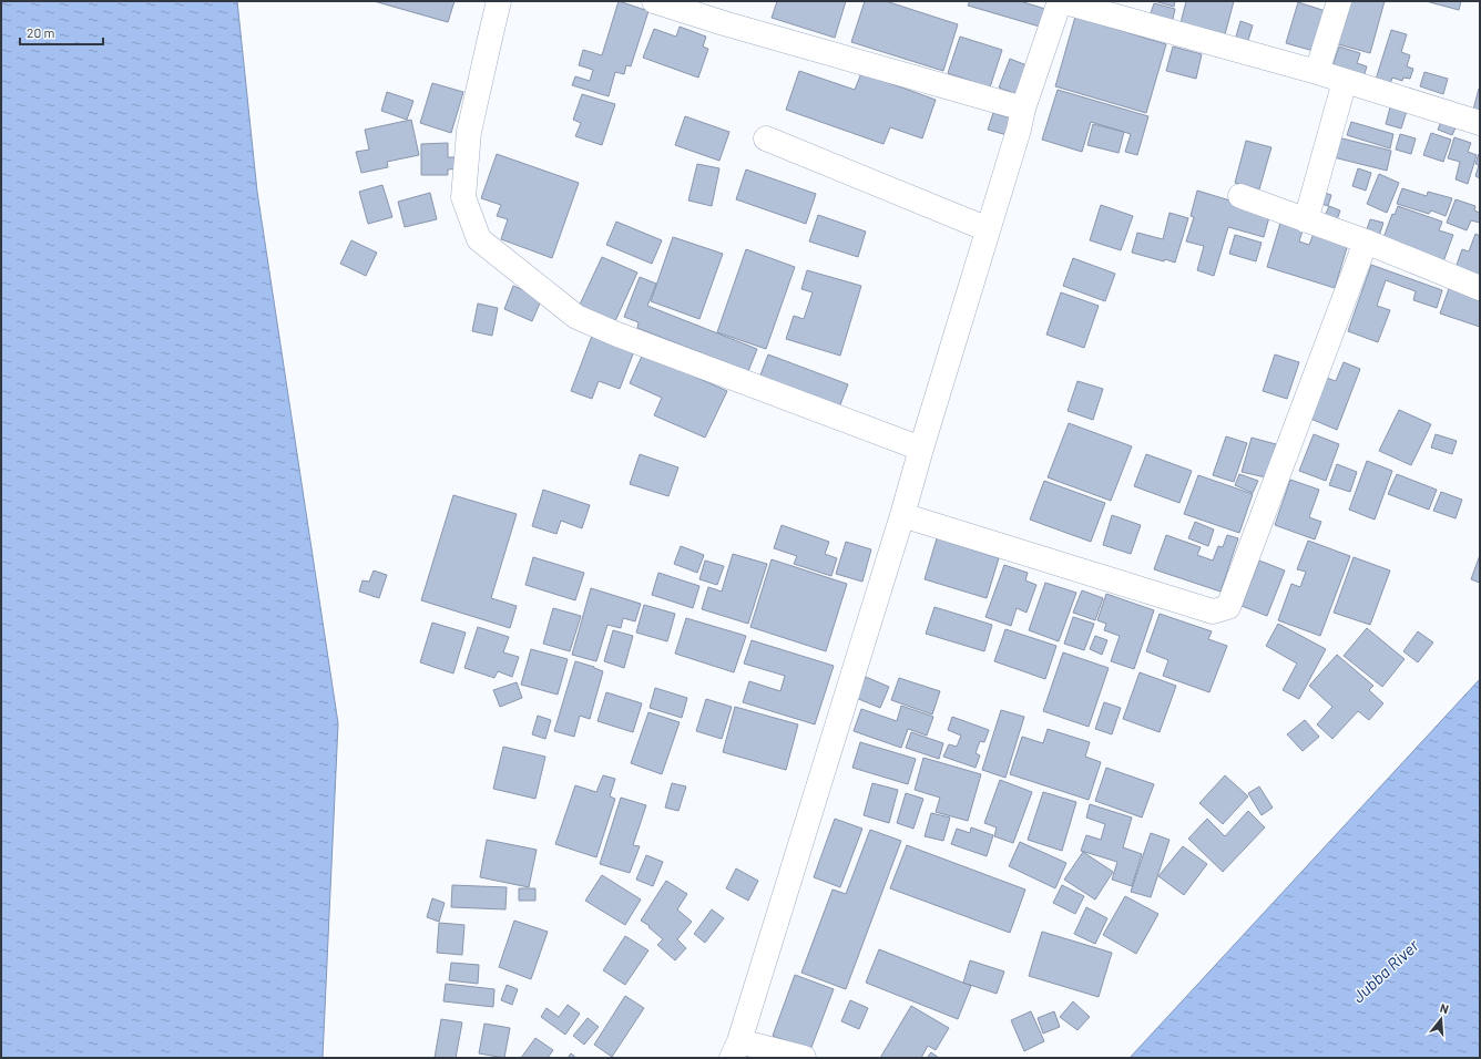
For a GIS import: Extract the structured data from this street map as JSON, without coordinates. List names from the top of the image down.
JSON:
{
  "water": ["Jubba River"],
  "scale_bar": "20 m",
  "north": "top"
}
